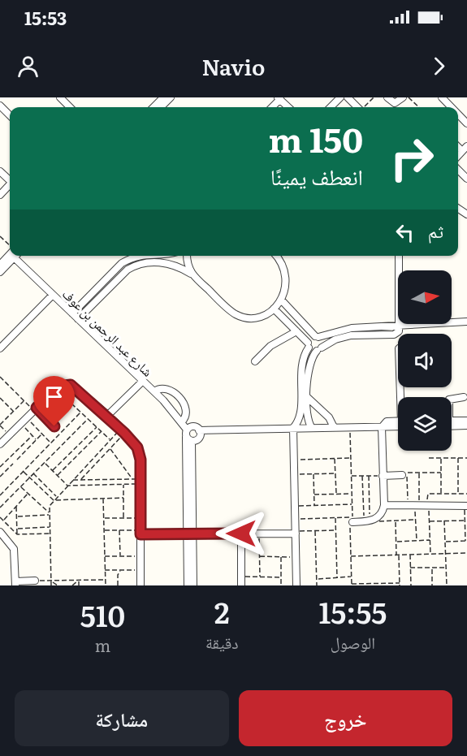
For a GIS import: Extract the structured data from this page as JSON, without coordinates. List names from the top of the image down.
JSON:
{
  "streets": {
    "street": ["شارع عبد الرحمن بن عوف"]
  },
  "north": "right",
  "page": {
    "status": "15:53",
    "header": "Navio",
    "turn": ["150 m", "انعطف يمينًا"],
    "then": "ثم",
    "eta": [
      "15:55",
      "الوصول",
      "2",
      "دقيقة",
      "510",
      "m"
    ],
    "buttons": ["خروج", "مشاركة"]
  }
}
